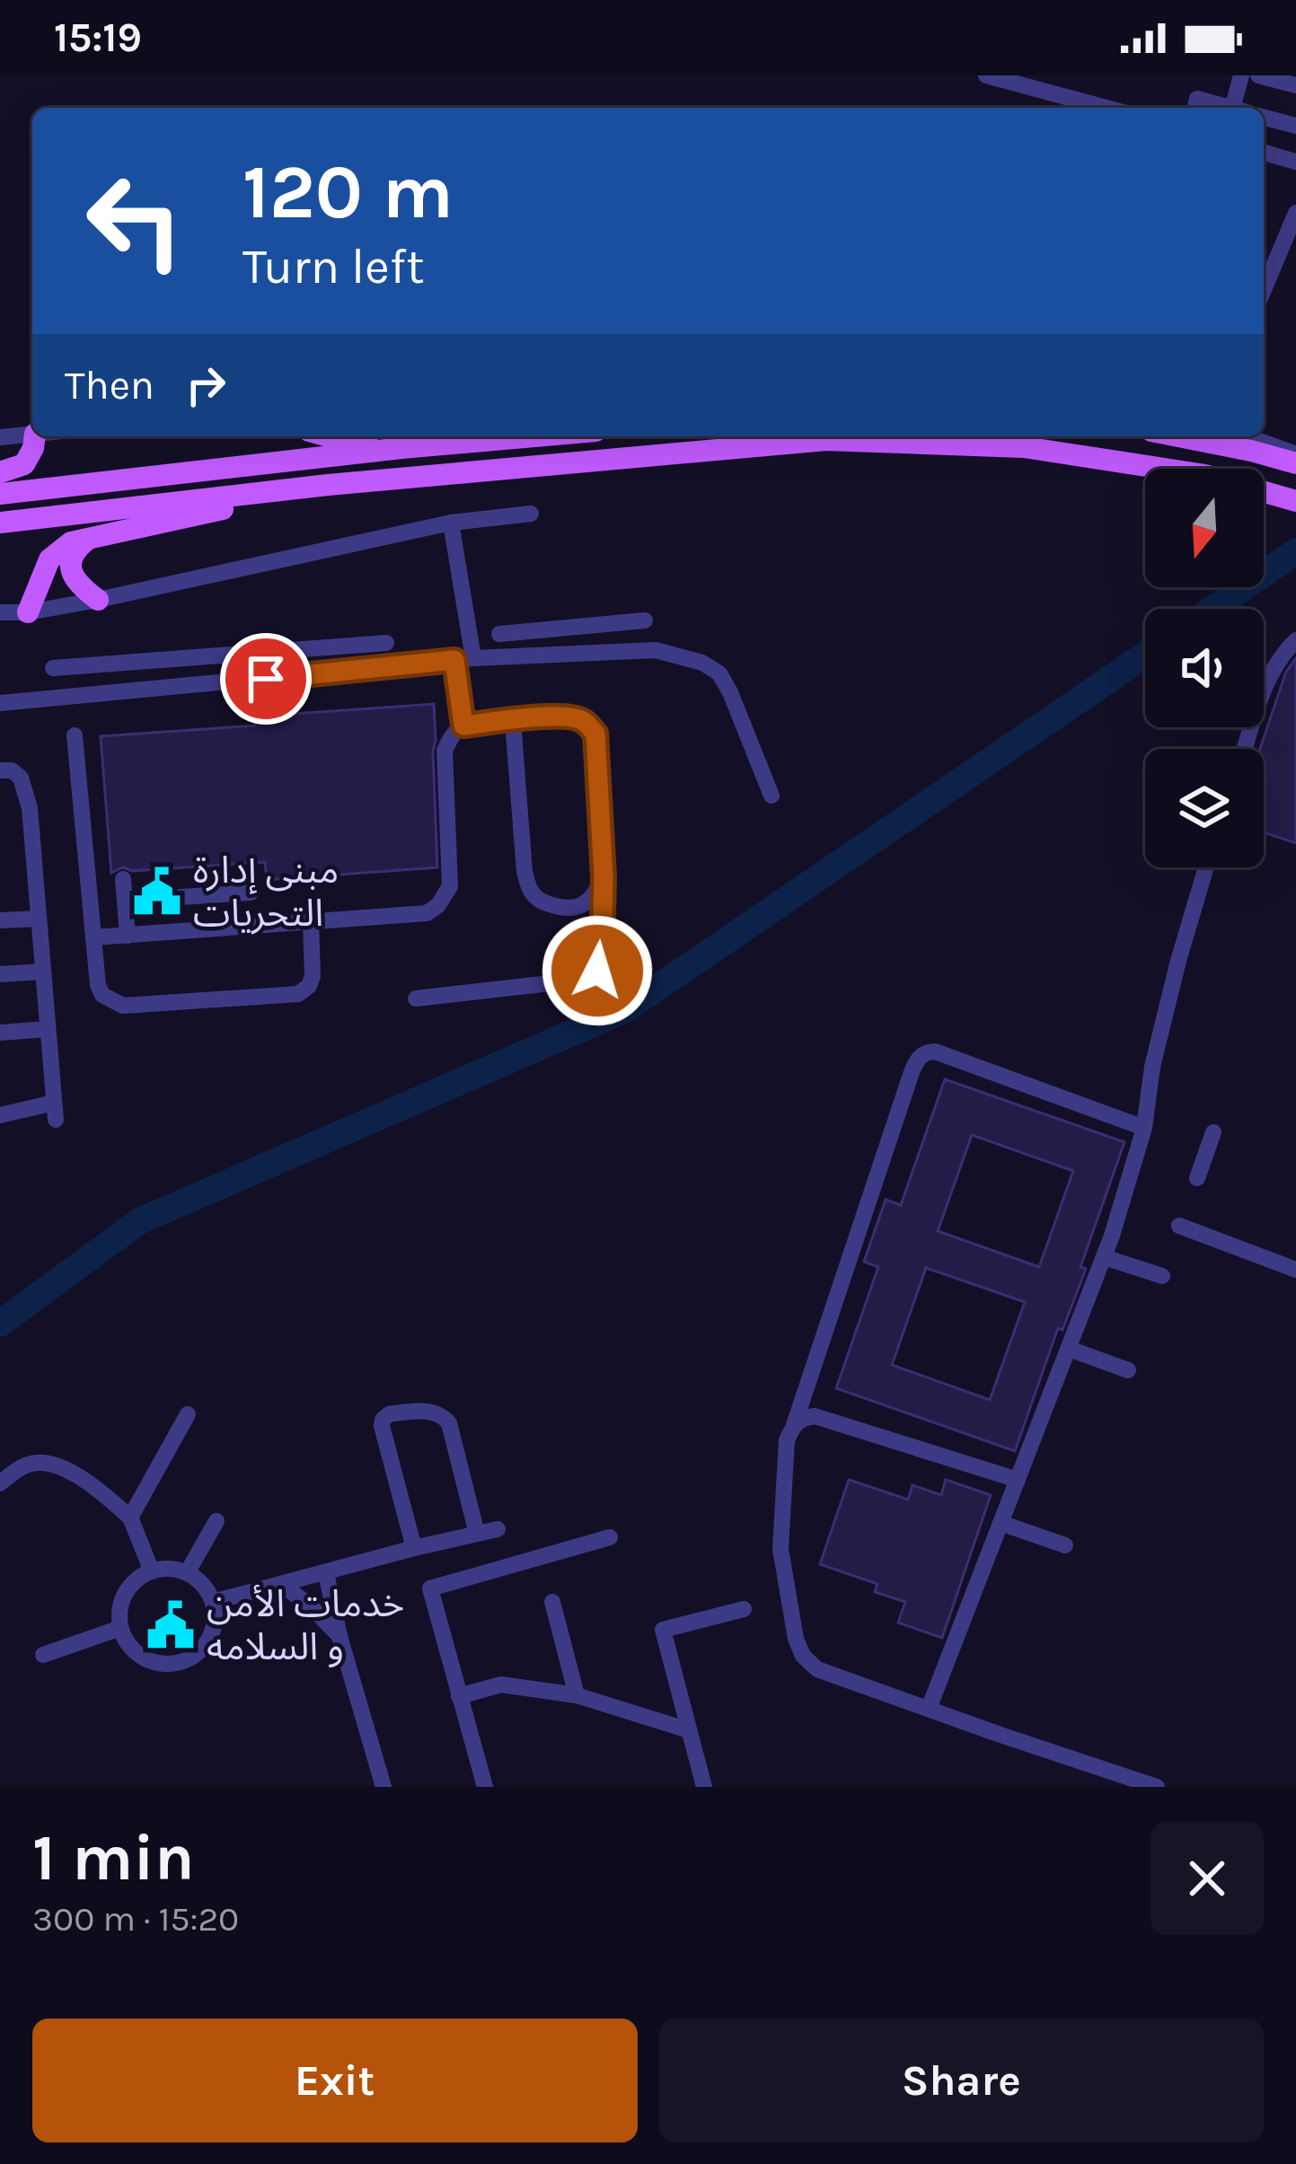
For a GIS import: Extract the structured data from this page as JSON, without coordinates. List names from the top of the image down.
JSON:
{
  "places": {
    "public building": ["مبنى إدارة التحريات", "خدمات الأمن و السلامه"]
  },
  "north": "bottom",
  "page": {
    "status": "15:19",
    "turn": ["120 m", "Turn left"],
    "then": "Then",
    "heading": ["1 min", "300 m · 15:20"],
    "buttons": ["Exit", "Share"]
  }
}
